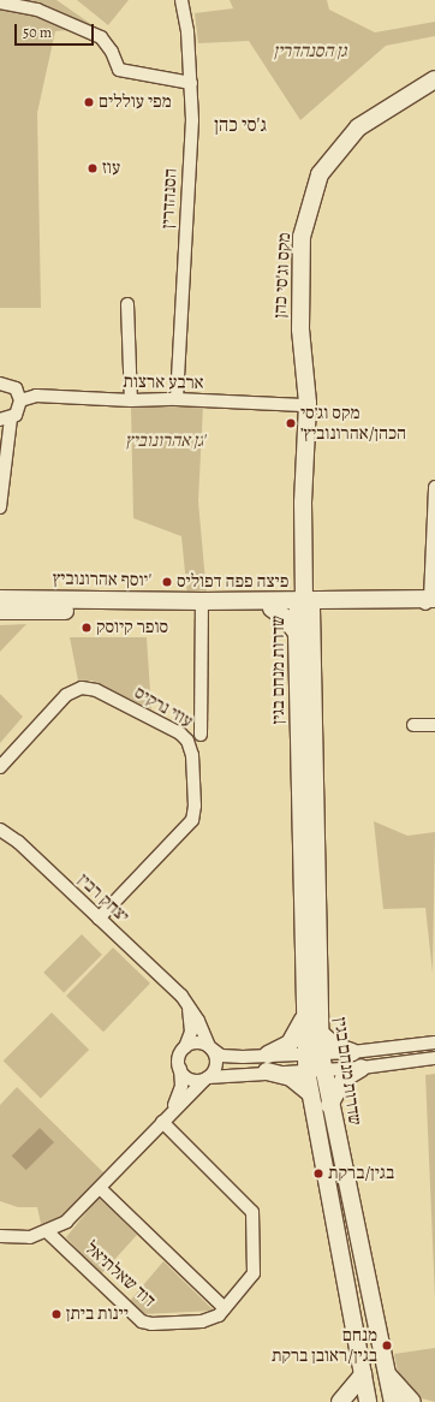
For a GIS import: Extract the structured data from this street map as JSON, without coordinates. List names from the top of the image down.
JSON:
{
  "streets": {
    "street": [
      "הסנהדרין",
      "מקס וג'סי כהן",
      "ארבע ארצות",
      "יוסף אהרונוביץ'",
      "שדרות מנחם בגין",
      "עוזי נרקיס",
      "יצחק רבין",
      "דוד שאלתיאל"
    ]
  },
  "crossings": [
    ["הסנהדרין", "ארבע ארצות"],
    ["מקס וג'סי כהן", "ארבע ארצות"],
    ["מקס וג'סי כהן", "יוסף אהרונוביץ'"],
    ["מקס וג'סי כהן", "שדרות מנחם בגין"],
    ["יוסף אהרונוביץ'", "שדרות מנחם בגין"],
    ["עוזי נרקיס", "יצחק רבין"]
  ],
  "districts": ["ג'סי כהן"],
  "parks": ["גן הסנהדרין", "גן אהרונוביץ'"],
  "places": [
    "מפי עוללים",
    "עוז",
    "מקס וג׳סי הכהן/אהרונוביץ׳",
    "פיצה פפה דפוליס",
    "סופר קיוסק",
    "בגין/ברקת",
    "יינות ביתן",
    "מנחם בגין/ראובן ברקת"
  ],
  "scale_bar": "50 m"
}
